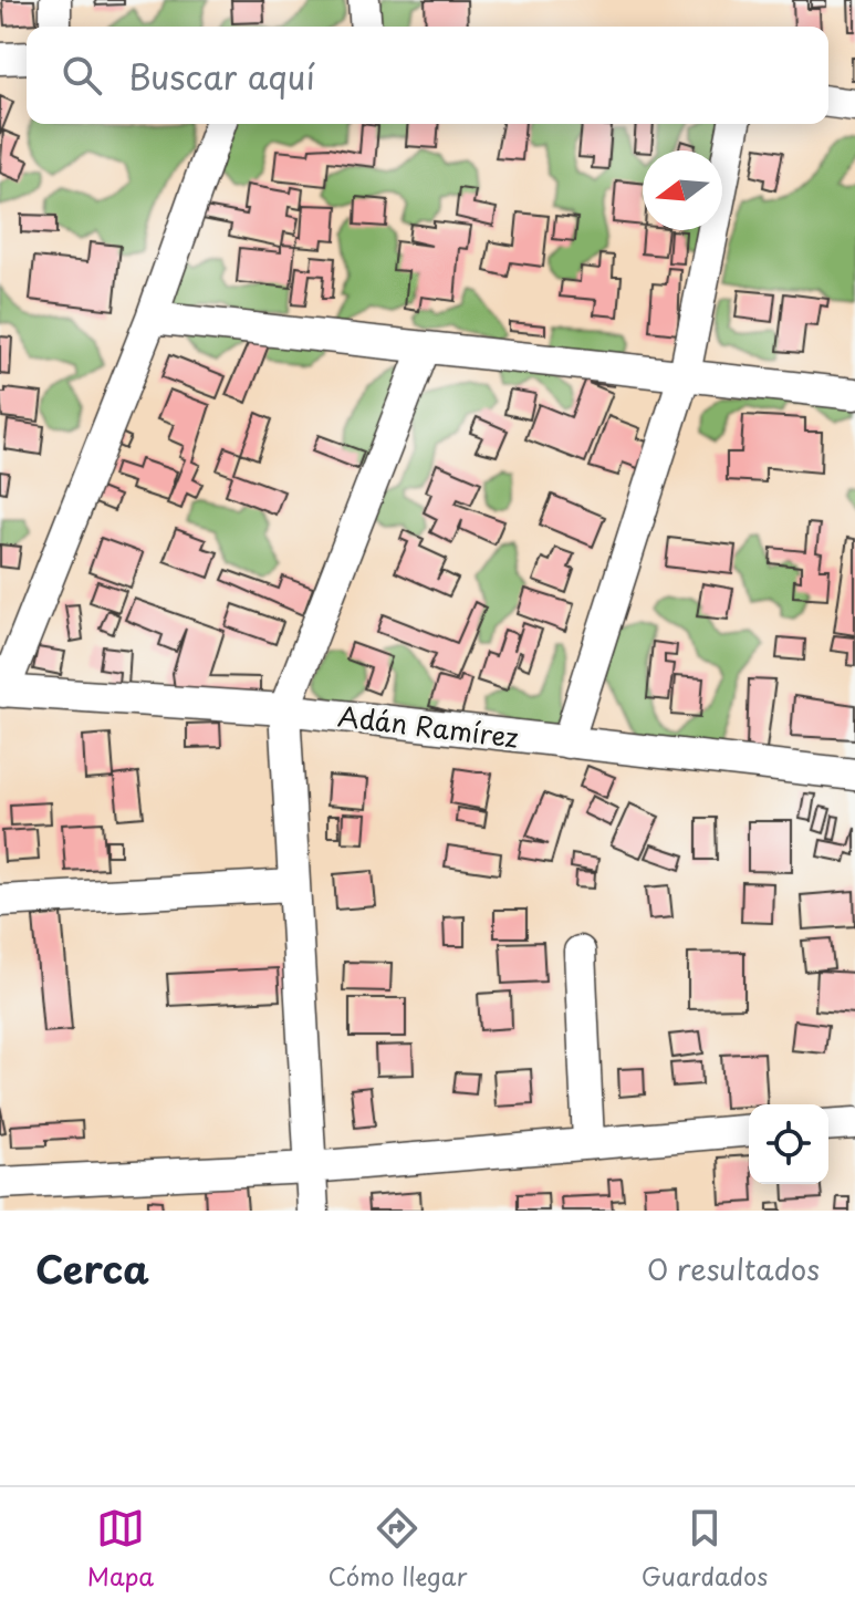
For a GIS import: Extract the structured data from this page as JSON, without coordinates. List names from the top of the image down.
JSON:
{
  "streets": {
    "street": ["Adán Ramírez"]
  },
  "north": "left",
  "page": {
    "search": "Buscar aquí",
    "heading": ["Cerca", "0 resultados"],
    "nav": ["Mapa", "Cómo llegar", "Guardados"]
  }
}
